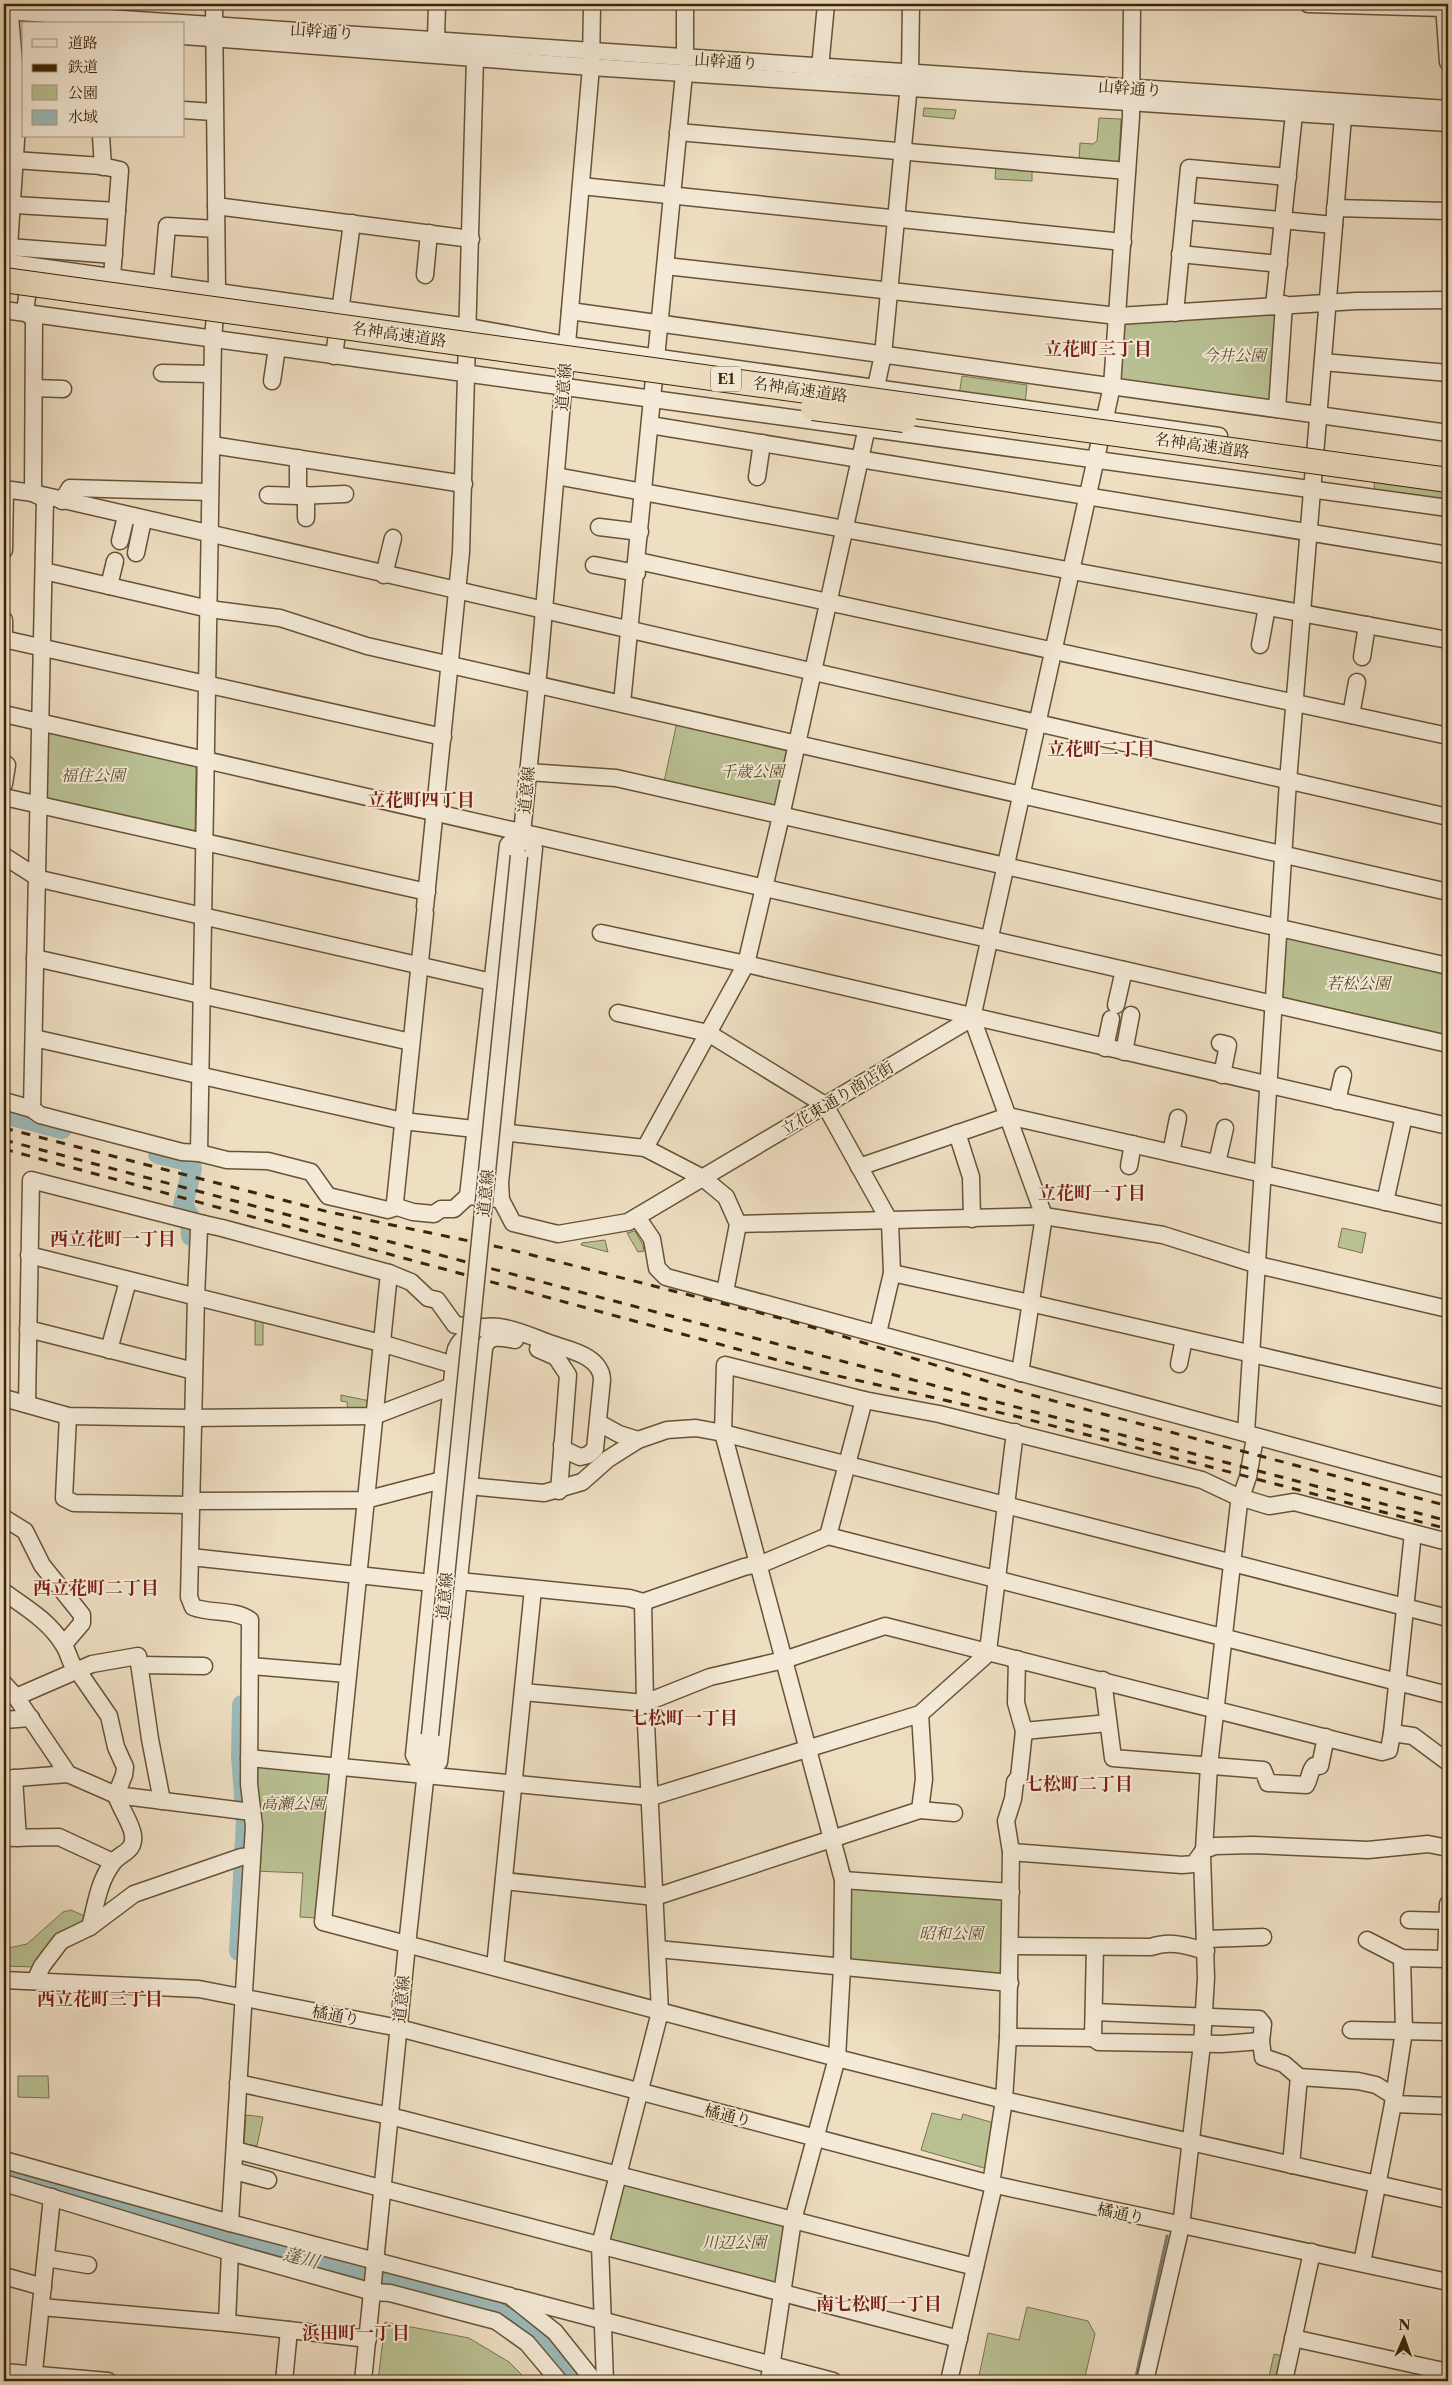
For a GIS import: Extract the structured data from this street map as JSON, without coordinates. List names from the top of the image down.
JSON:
{
  "streets": {
    "highway": ["名神高速道路", "E1"],
    "street": [
      "山幹通り",
      "道意線",
      "立花東通り商店街",
      "橘通り"
    ]
  },
  "crossings": [
    ["山幹通り", "道意線"],
    ["道意線", "橘通り"]
  ],
  "districts": [
    "立花町三丁目",
    "立花町二丁目",
    "立花町四丁目",
    "立花町一丁目",
    "西立花町一丁目",
    "西立花町二丁目",
    "七松町一丁目",
    "七松町二丁目",
    "西立花町三丁目",
    "南七松町一丁目",
    "浜田町一丁目"
  ],
  "water": ["蓬川"],
  "parks": [
    "今井公園",
    "千歳公園",
    "福住公園",
    "若松公園",
    "高瀬公園",
    "昭和公園",
    "川辺公園"
  ],
  "legend": [
    "道路",
    "鉄道",
    "公園",
    "水域"
  ],
  "north": "top"
}
